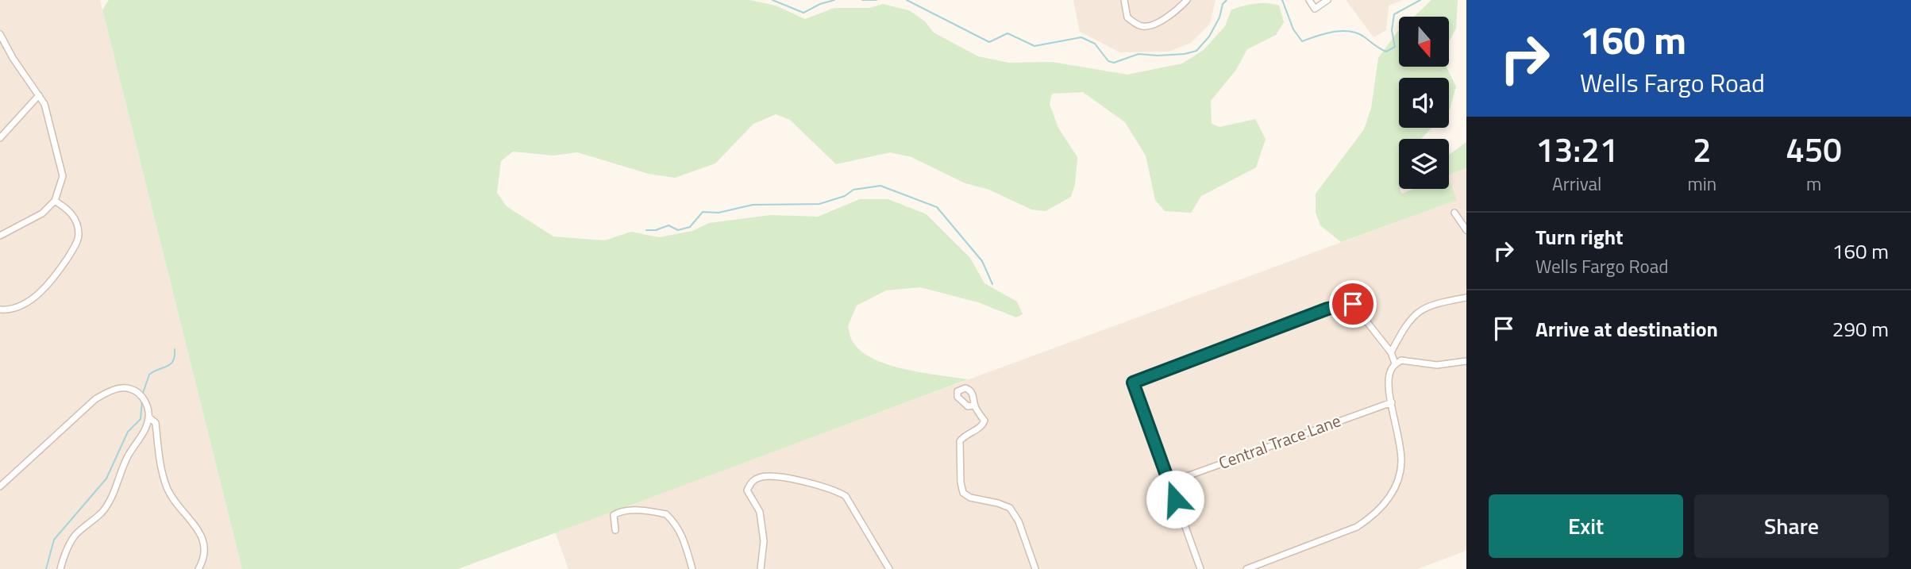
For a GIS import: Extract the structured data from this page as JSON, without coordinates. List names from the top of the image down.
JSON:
{
  "streets": {
    "street": ["Central Trace Lane"]
  },
  "north": "bottom",
  "page": {
    "turn": ["160 m", "Wells Fargo Road"],
    "eta": [
      "13:21",
      "Arrival",
      "2",
      "min",
      "450",
      "m"
    ],
    "list": [
      {
        "name": "Turn right",
        "note": "Wells Fargo Road",
        "value": "160 m"
      },
      {
        "name": "Arrive at destination",
        "value": "290 m"
      }
    ],
    "buttons": ["Exit", "Share"]
  }
}
